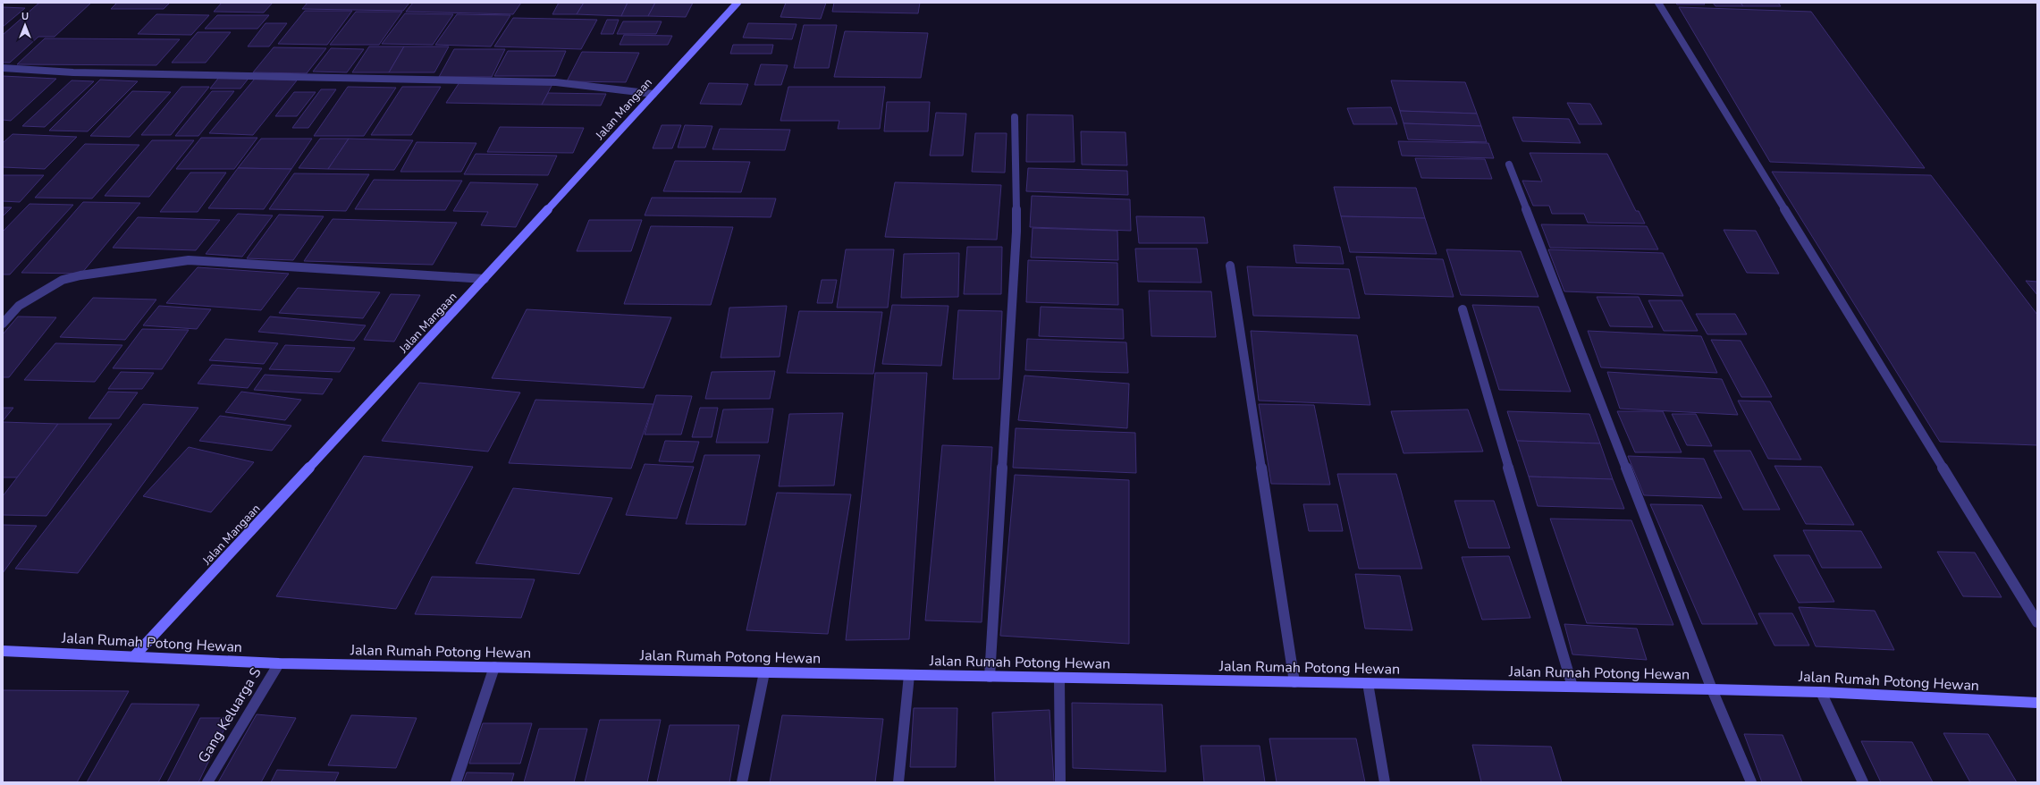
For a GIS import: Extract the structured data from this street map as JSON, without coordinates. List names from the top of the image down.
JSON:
{
  "streets": {
    "street": ["Jalan Mangaan", "Jalan Rumah Potong Hewan", "Gang Keluarga S"]
  },
  "crossings": [
    ["Jalan Mangaan", "Jalan Rumah Potong Hewan"],
    ["Jalan Rumah Potong Hewan", "Gang Keluarga S"]
  ],
  "north": "top"
}
